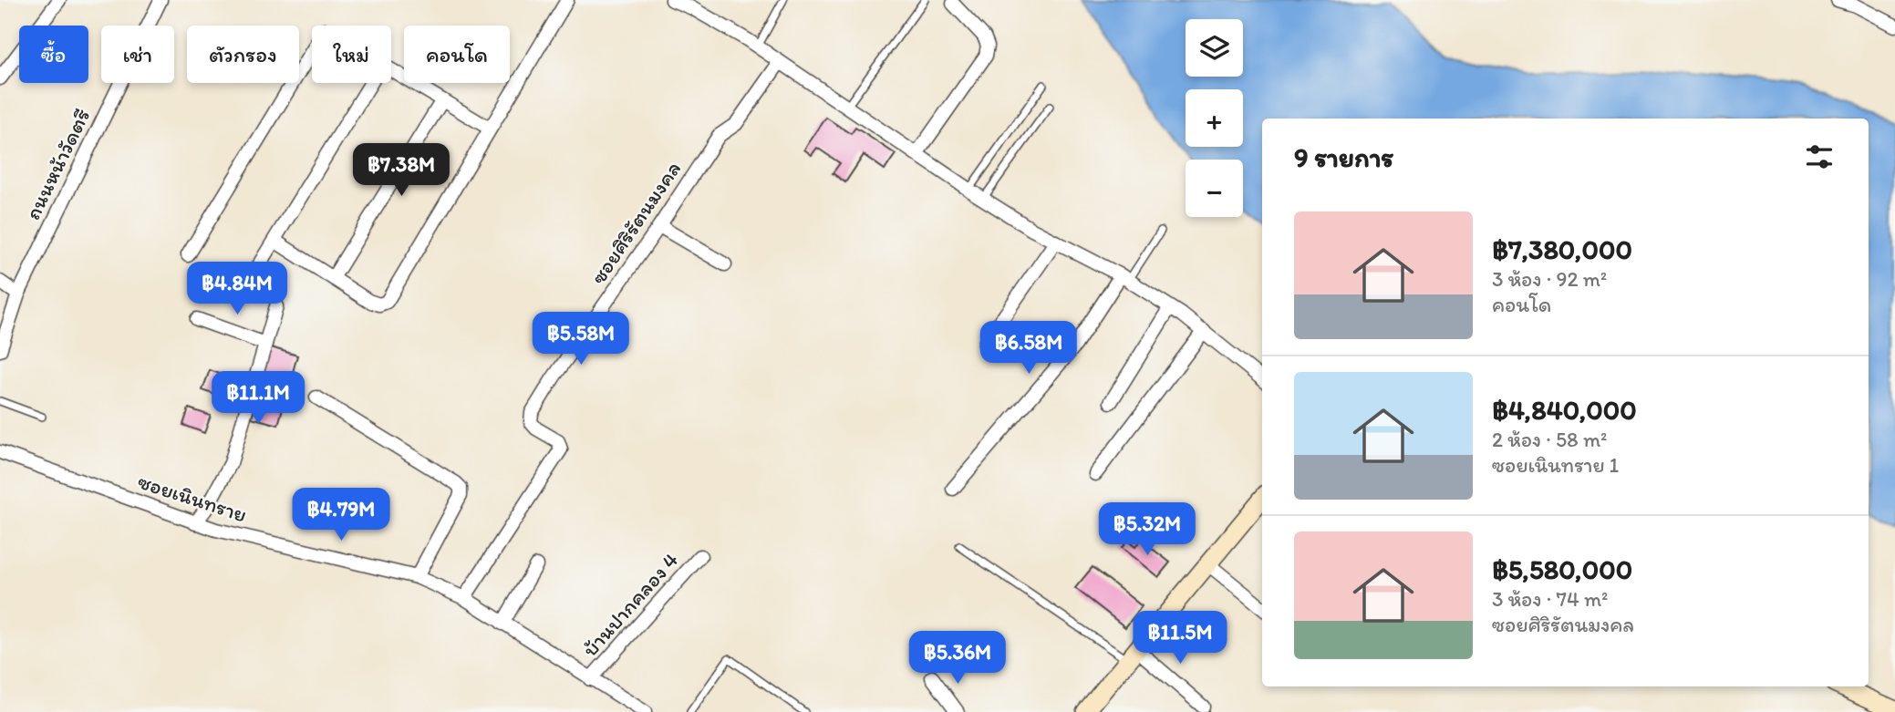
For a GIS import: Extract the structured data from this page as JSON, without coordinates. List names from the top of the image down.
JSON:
{
  "streets": {
    "street": [
      "ถนนหน้าวัดตรี",
      "ซอยศิริรัตนมงคล",
      "ซอยเนินทราย",
      "บ้านปากคลอง 4"
    ]
  },
  "crossings": [
    ["ซอยศิริรัตนมงคล", "ซอยเนินทราย"],
    ["ซอยเนินทราย", "บ้านปากคลอง 4"]
  ],
  "page": {
    "map_buttons": ["+", "−"],
    "chip": [
      "ซื้อ",
      "เช่า",
      "ตัวกรอง",
      "ใหม่",
      "คอนโด"
    ],
    "heading": "9 รายการ",
    "price": [
      "฿7.38M",
      "฿4.84M",
      "฿5.58M",
      "฿6.58M",
      "฿11.1M",
      "฿4.79M",
      "฿5.32M",
      "฿11.5M",
      "฿5.36M"
    ],
    "list": [
      {
        "name": "฿7,380,000",
        "note": "3 ห้อง · 92 m² · คอนโด"
      },
      {
        "name": "฿4,840,000",
        "note": "2 ห้อง · 58 m² · ซอยเนินทราย 1"
      },
      {
        "name": "฿5,580,000",
        "note": "3 ห้อง · 74 m² · ซอยศิริรัตนมงคล"
      }
    ]
  }
}
